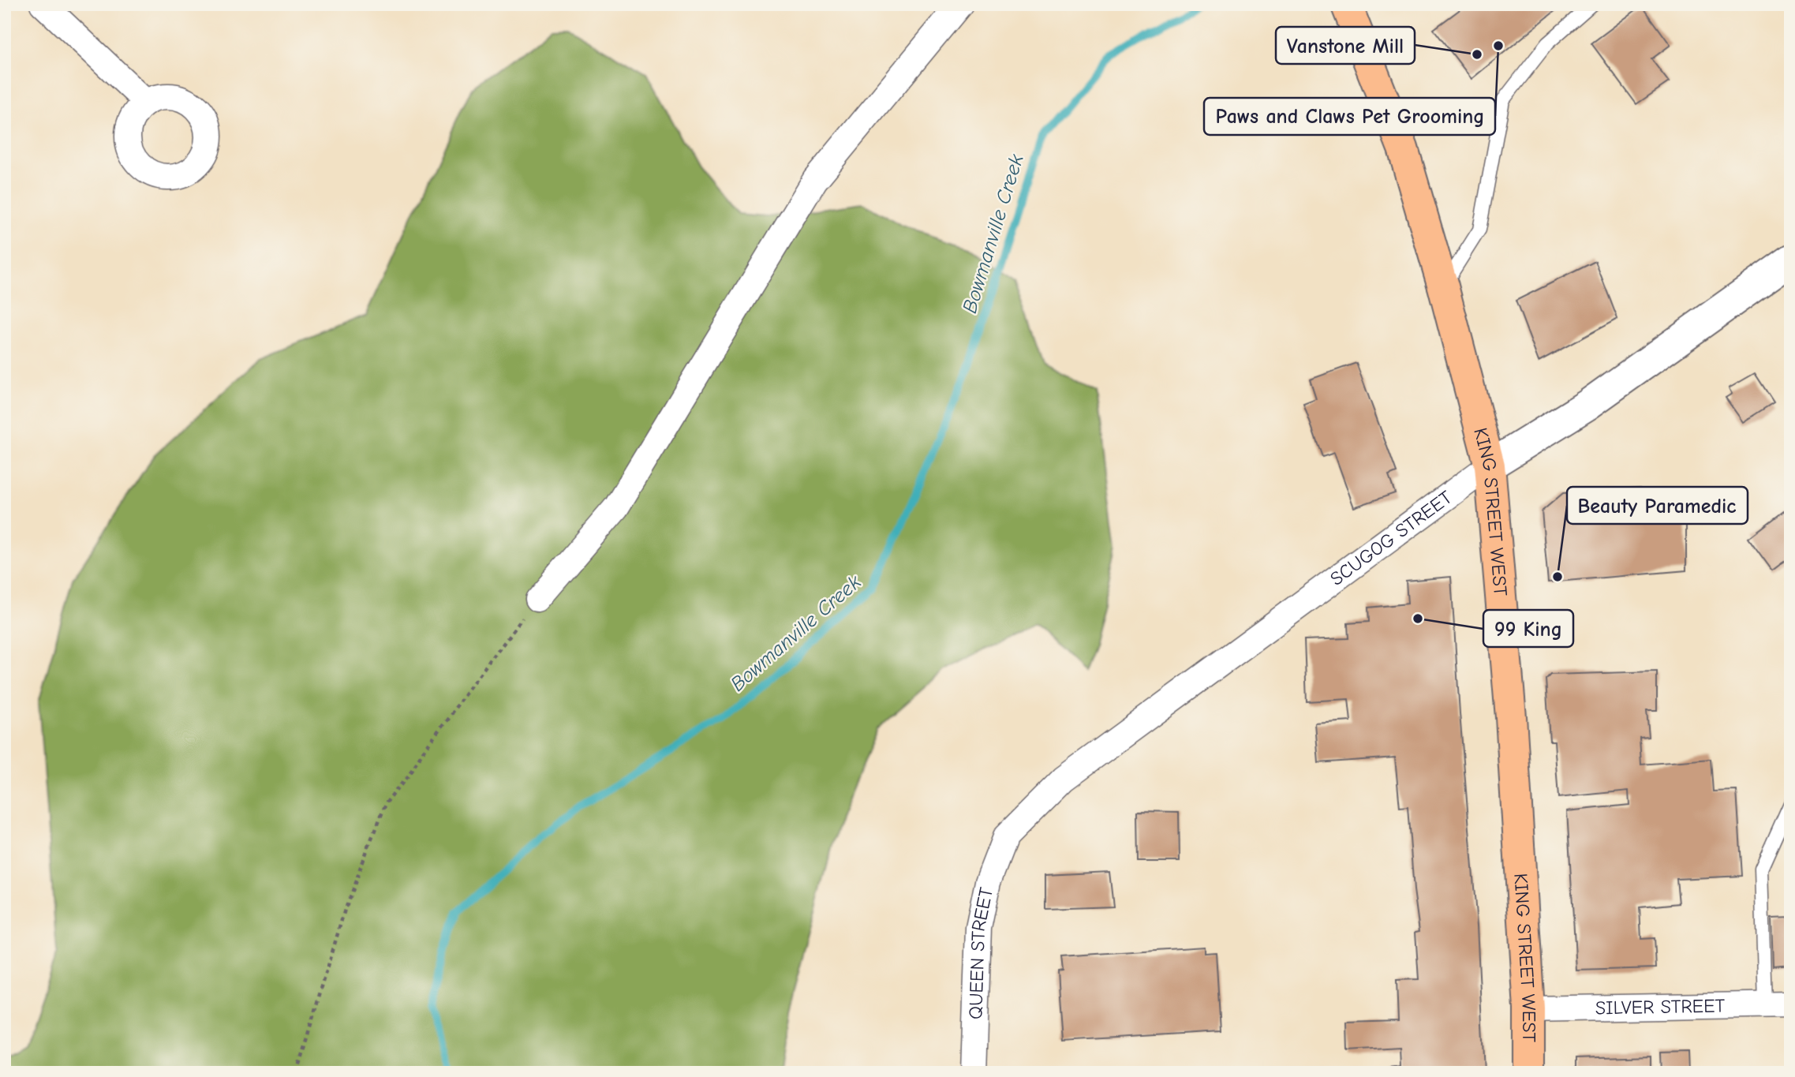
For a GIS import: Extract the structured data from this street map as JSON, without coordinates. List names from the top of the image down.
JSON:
{
  "streets": {
    "main road": ["KING STREET WEST"],
    "street": ["SCUGOG STREET", "QUEEN STREET", "SILVER STREET"]
  },
  "crossings": [
    ["KING STREET WEST", "SCUGOG STREET"],
    ["KING STREET WEST", "SILVER STREET"],
    ["SCUGOG STREET", "QUEEN STREET"]
  ],
  "water": ["Bowmanville Creek"],
  "places": [
    "Paws and Claws Pet Grooming",
    "Vanstone Mill",
    "Beauty Paramedic",
    "99 King"
  ]
}
